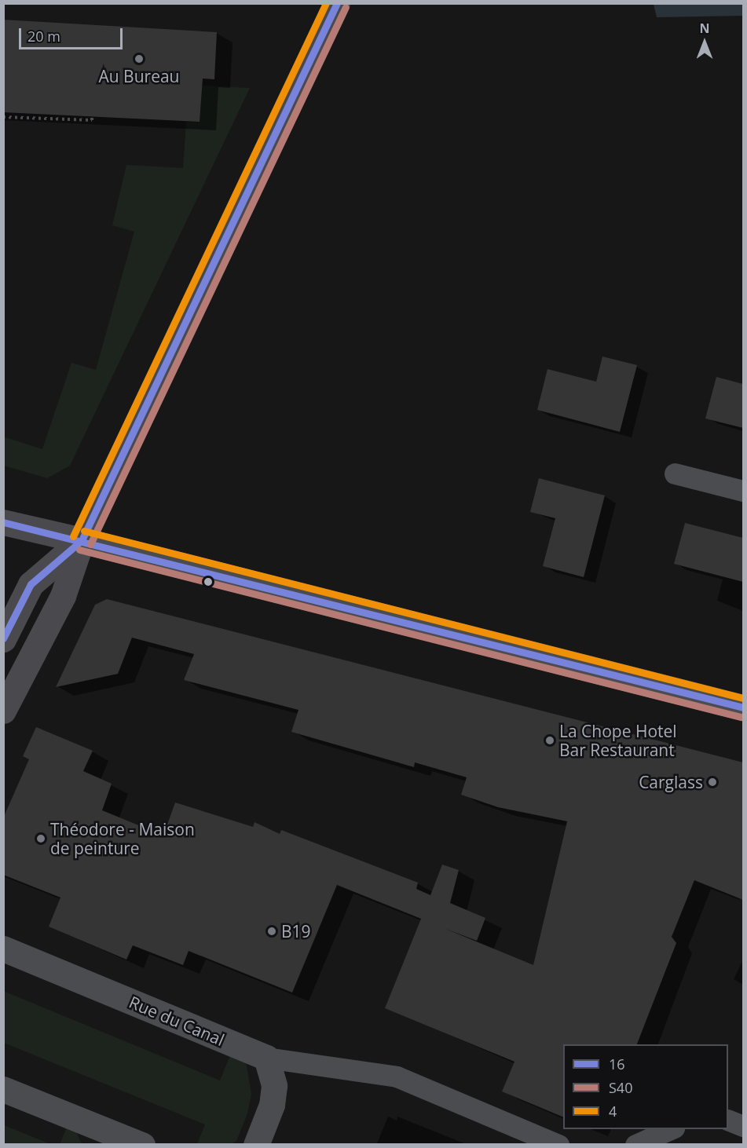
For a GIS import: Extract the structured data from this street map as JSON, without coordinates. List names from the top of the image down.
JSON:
{
  "streets": {
    "street": ["Rue du Canal"]
  },
  "places": [
    "Au Bureau",
    "La Chope Hotel Bar Restaurant",
    "Carglass",
    "Théodore - Maison de peinture",
    "B19"
  ],
  "lines": ["transit line 16", "transit line 4", "transit line S40"],
  "legend": ["16", "S40", "4"],
  "scale_bar": "20 m",
  "north": "top"
}
